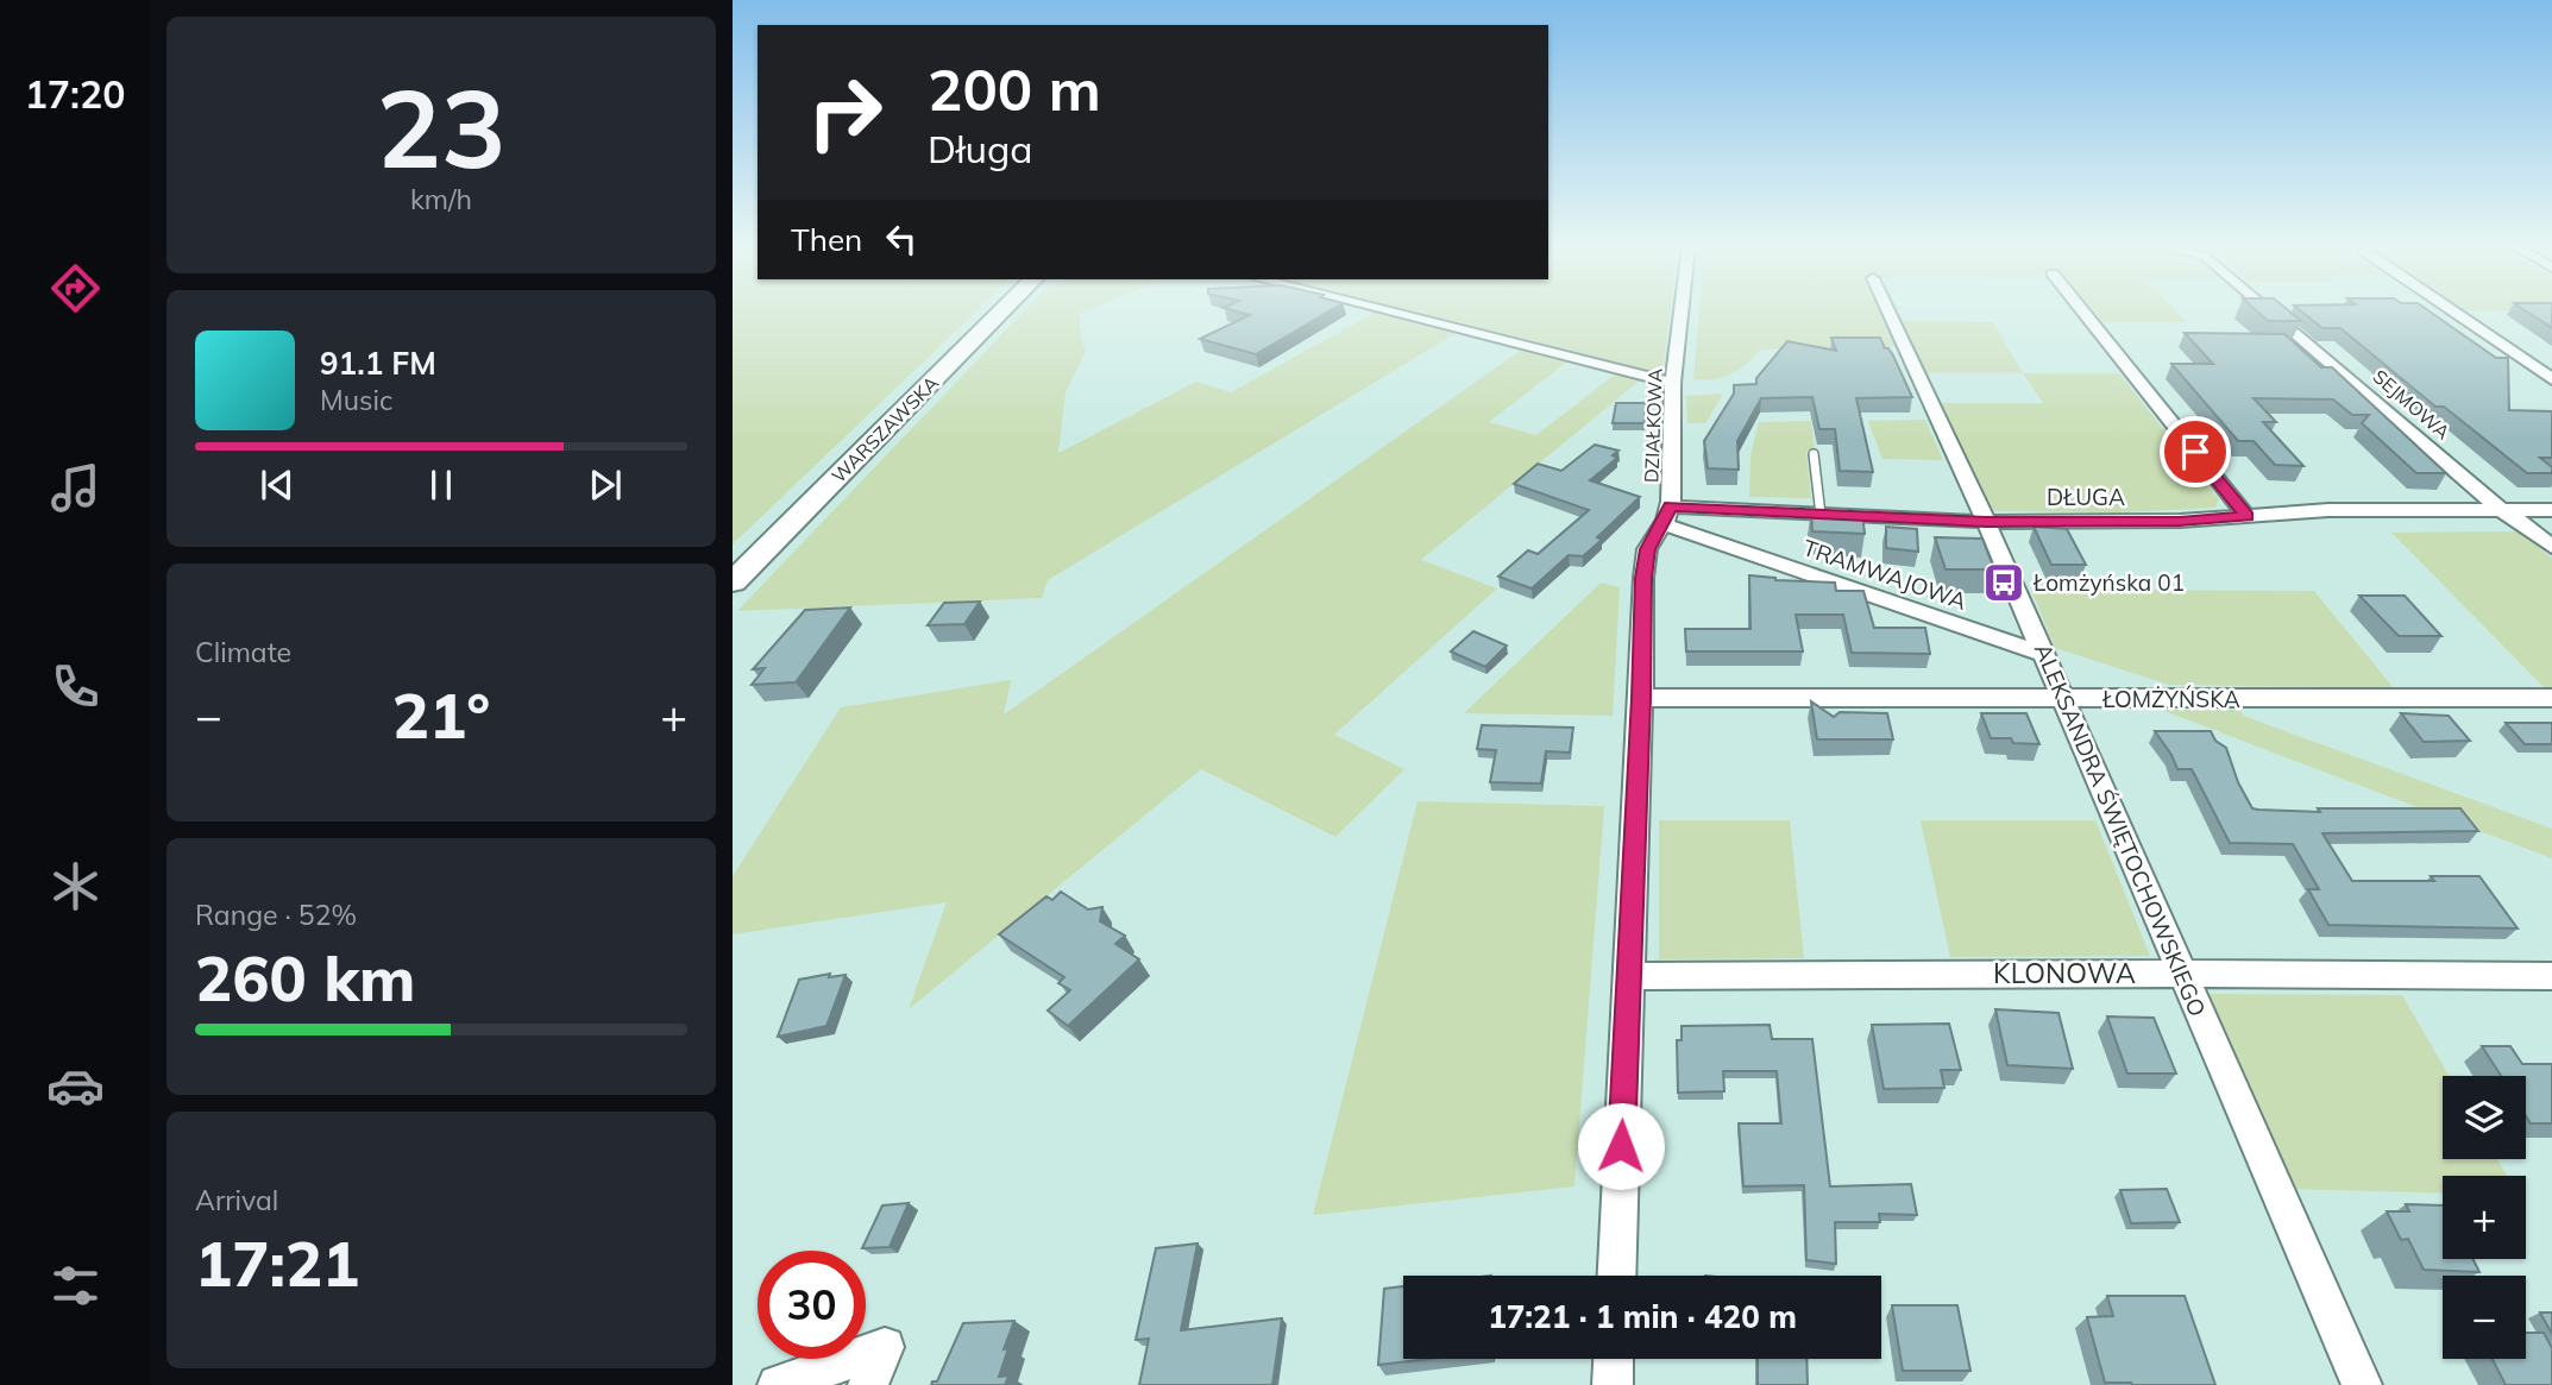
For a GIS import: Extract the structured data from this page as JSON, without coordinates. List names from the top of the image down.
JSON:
{
  "streets": {
    "main road": ["WARSZAWSKA"],
    "street": [
      "SEJMOWA",
      "DZIAŁKOWA",
      "DŁUGA",
      "TRAMWAJOWA",
      "ŁOMŻYŃSKA",
      "ALEKSANDRA ŚWIĘTOCHOWSKIEGO",
      "KLONOWA"
    ]
  },
  "crossings": [
    ["SEJMOWA", "DŁUGA"],
    ["DZIAŁKOWA", "DŁUGA"],
    ["DZIAŁKOWA", "TRAMWAJOWA"],
    ["DŁUGA", "TRAMWAJOWA"],
    ["DŁUGA", "ALEKSANDRA ŚWIĘTOCHOWSKIEGO"],
    ["TRAMWAJOWA", "ALEKSANDRA ŚWIĘTOCHOWSKIEGO"],
    ["ŁOMŻYŃSKA", "ALEKSANDRA ŚWIĘTOCHOWSKIEGO"],
    ["ALEKSANDRA ŚWIĘTOCHOWSKIEGO", "KLONOWA"]
  ],
  "places": {
    "bus stop": ["Łomżyńska 01"]
  },
  "page": {
    "tabs": "17:20",
    "tile": [
      ["23", "km/h"],
      "Climate",
      ["Range · 52%", "260 km"],
      ["Arrival", "17:21"]
    ],
    "turn": ["200 m", "Długa"],
    "then": "Then",
    "song": ["91.1 FM", "Music"],
    "heat": ["−", "21°", "+"],
    "map_buttons": ["+", "−"],
    "limit": "30",
    "trip": "17:21 · 1 min · 420 m"
  }
}
